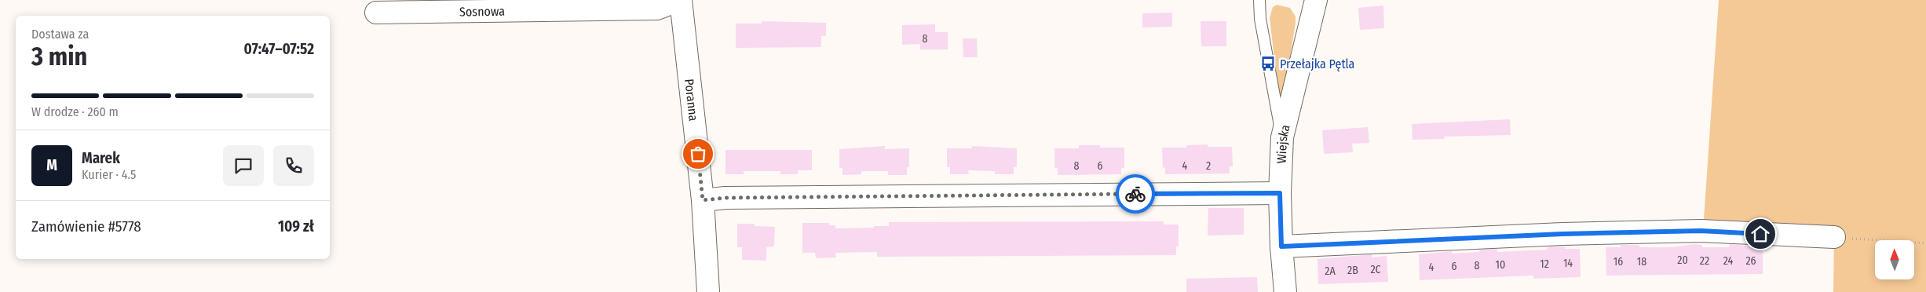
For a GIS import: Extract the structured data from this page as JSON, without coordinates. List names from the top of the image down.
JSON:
{
  "streets": {
    "street": ["Sosnowa", "Poranna", "Wiejska"]
  },
  "crossings": [
    ["Sosnowa", "Poranna"]
  ],
  "places": {
    "bus stop": ["Przełajka Pętla"]
  },
  "house_numbers": [
    "8",
    "8",
    "6",
    "4",
    "2",
    "20",
    "22",
    "24",
    "26",
    "16",
    "18",
    "14",
    "12",
    "10",
    "8",
    "6",
    "4",
    "2C",
    "2B",
    "2A"
  ],
  "north": "top",
  "page": {
    "heading": ["3 min", "Dostawa za", "07:47–07:52"],
    "panel": [
      "Marek",
      "Kurier · 4.5",
      "Zamówienie #5778",
      "109 zł"
    ],
    "bar": "W drodze · 260 m",
    "round": "M"
  }
}
